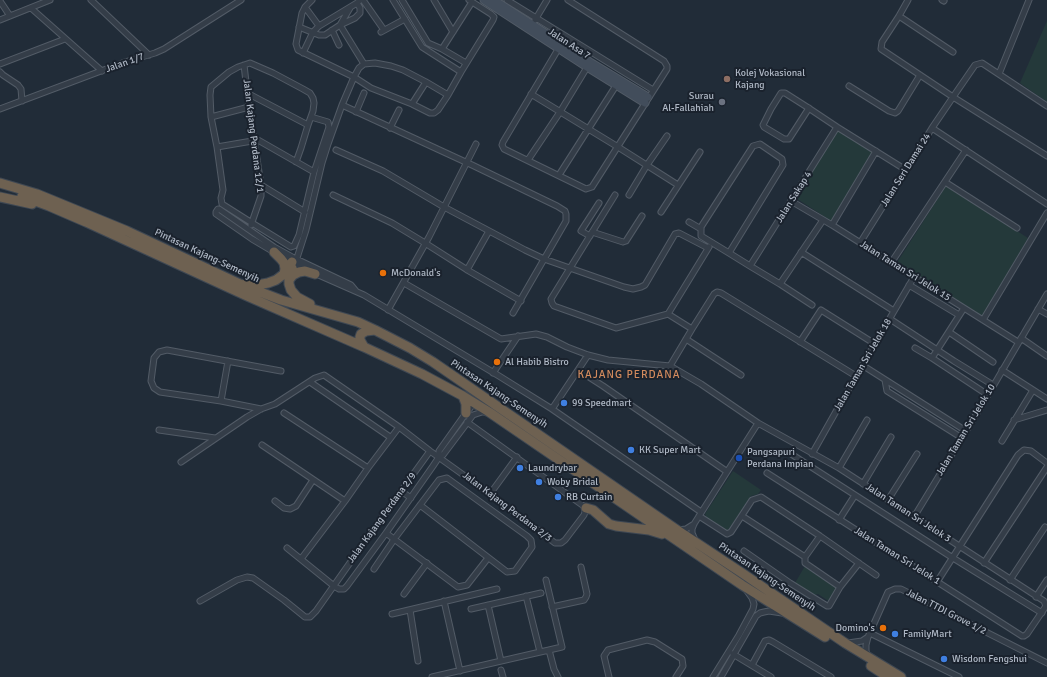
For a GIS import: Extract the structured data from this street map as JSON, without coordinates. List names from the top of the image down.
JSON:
{
  "streets": {
    "highway": ["Pintasan Kajang-Semenyih"],
    "street": [
      "Jalan Asa 7",
      "Jalan 1/7",
      "Jalan Kajang Perdana 12/1",
      "Jalan Seri Damai 24",
      "Jalan Sakap 4",
      "Jalan Taman Sri Jelok 15",
      "Jalan Taman Sri Jelok 18",
      "Jalan Taman Sri Jelok 10",
      "Jalan Kajang Perdana 2/3",
      "Jalan Taman Sri Jelok 3",
      "Jalan Kajang Perdana 2/9",
      "Jalan Taman Sri Jelok 1",
      "Jalan TTDI Grove 1/2"
    ]
  },
  "crossings": [
    ["Jalan Seri Damai 24", "Jalan Taman Sri Jelok 15"],
    ["Jalan Sakap 4", "Jalan Taman Sri Jelok 15"],
    ["Jalan Taman Sri Jelok 15", "Jalan Taman Sri Jelok 18"],
    ["Jalan Taman Sri Jelok 15", "Jalan Taman Sri Jelok 10"],
    ["Jalan Taman Sri Jelok 18", "Jalan Taman Sri Jelok 3"],
    ["Jalan Taman Sri Jelok 10", "Jalan Taman Sri Jelok 3"],
    ["Jalan Kajang Perdana 2/3", "Jalan Kajang Perdana 2/9"],
    ["Jalan Taman Sri Jelok 3", "Jalan Taman Sri Jelok 1"]
  ],
  "districts": ["KAJANG PERDANA"],
  "places": [
    "Kolej Vokasional Kajang",
    "Surau Al-Fallahiah",
    "McDonald's",
    "Al Habib Bistro",
    "99 Speedmart",
    "KK Super Mart",
    "Pangsapuri Perdana Impian",
    "Laundrybar",
    "Woby Bridal",
    "RB Curtain",
    "Domino's",
    "FamilyMart",
    "Wisdom Fengshui"
  ]
}
